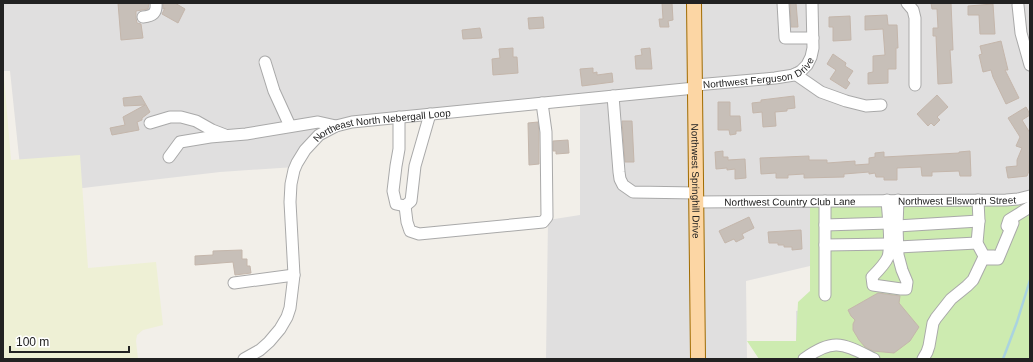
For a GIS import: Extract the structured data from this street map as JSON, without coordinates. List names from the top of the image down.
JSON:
{
  "streets": {
    "main road": ["Northwest Springhill Drive"],
    "street": [
      "Northwest Ferguson Drive",
      "Northeast North Nebergall Loop",
      "Northwest Ellsworth Street",
      "Northwest Country Club Lane"
    ]
  },
  "crossings": [
    ["Northwest Ferguson Drive", "Northeast North Nebergall Loop"],
    ["Northwest Ferguson Drive", "Northwest Springhill Drive"],
    ["Northeast North Nebergall Loop", "Northwest Springhill Drive"],
    ["Northeast North Nebergall Loop", "Northwest Country Club Lane"],
    ["Northwest Springhill Drive", "Northwest Country Club Lane"],
    ["Northwest Ellsworth Street", "Northwest Country Club Lane"]
  ],
  "scale_bar": "100 m"
}
